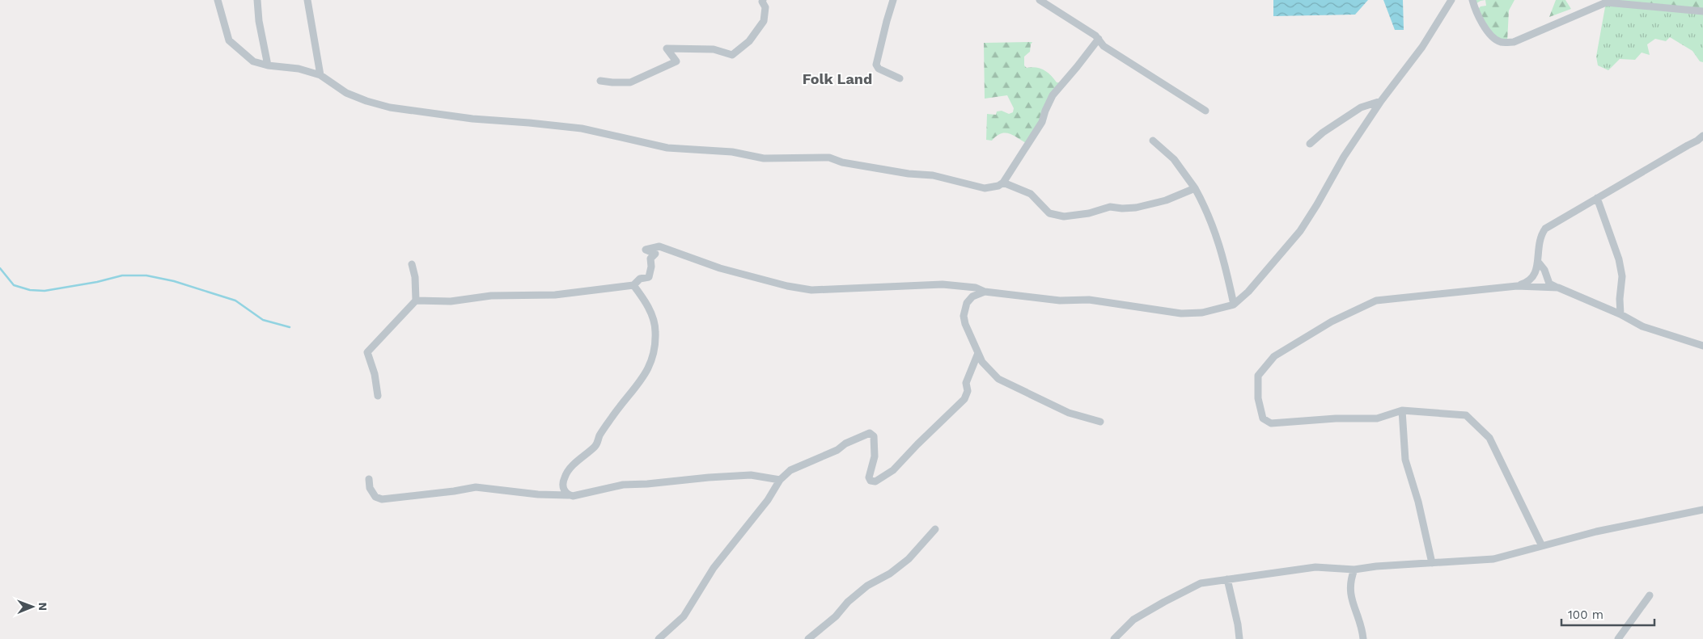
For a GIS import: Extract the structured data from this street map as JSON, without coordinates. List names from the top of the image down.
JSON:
{
  "districts": ["Folk Land"],
  "scale_bar": "100 m",
  "north": "right"
}
